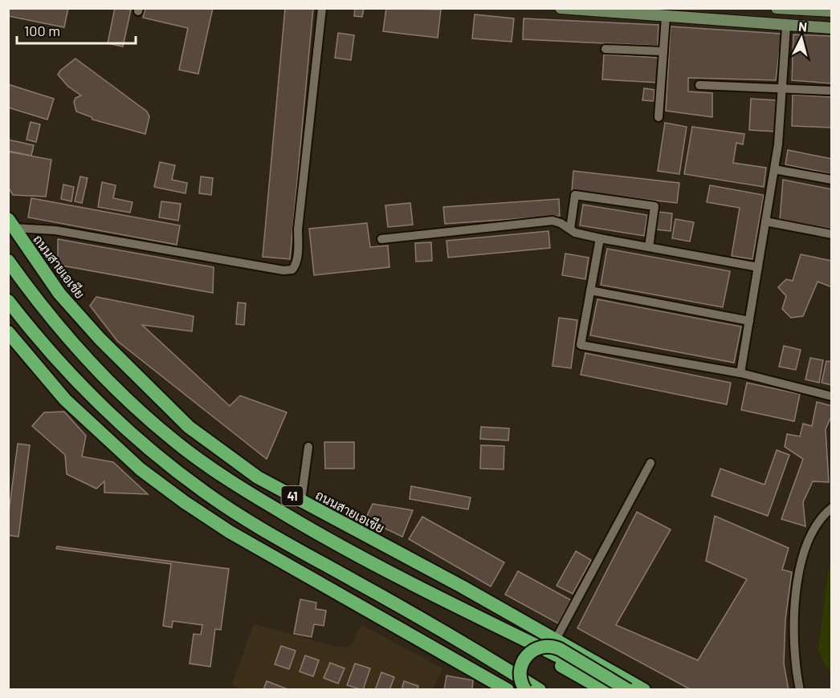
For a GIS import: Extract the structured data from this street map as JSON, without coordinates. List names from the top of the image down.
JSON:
{
  "streets": {
    "highway": ["ถนนสายเอเชีย", "41"]
  },
  "scale_bar": "100 m",
  "north": "top"
}
